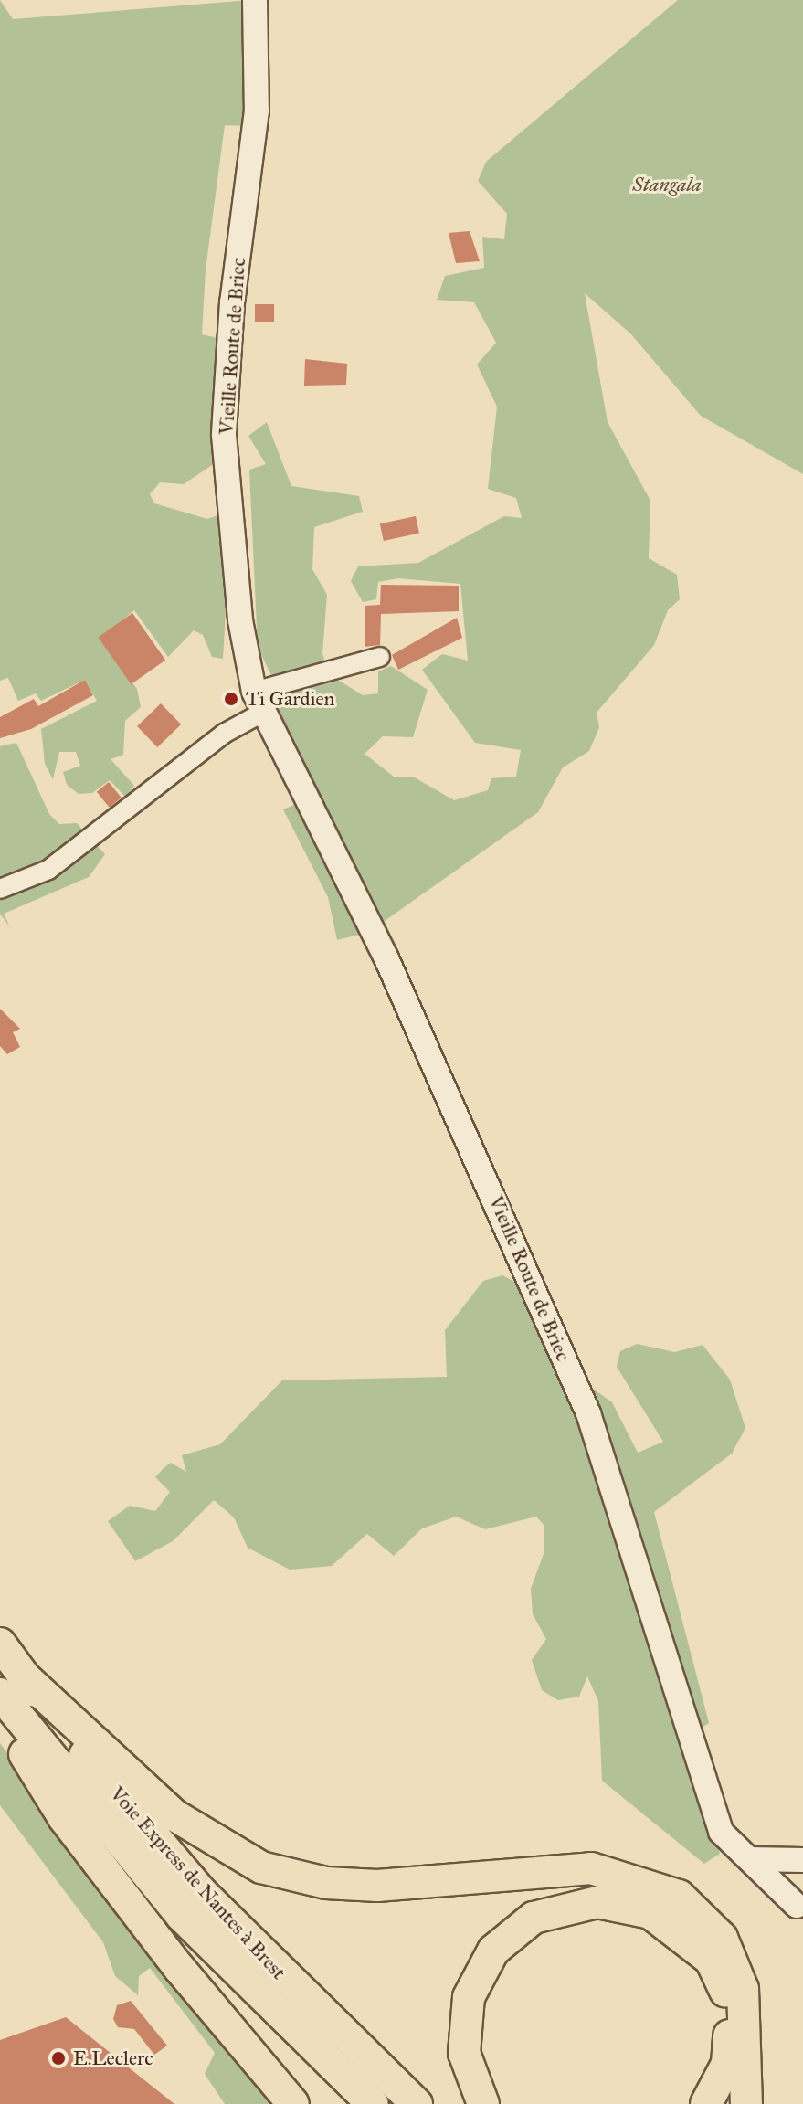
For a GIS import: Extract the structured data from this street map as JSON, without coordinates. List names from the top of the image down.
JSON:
{
  "streets": {
    "highway": ["Voie Express de Nantes à Brest"],
    "street": ["Vieille Route de Briec"]
  },
  "parks": ["Stangala"],
  "places": ["Ti Gardien", "E.Leclerc"]
}
